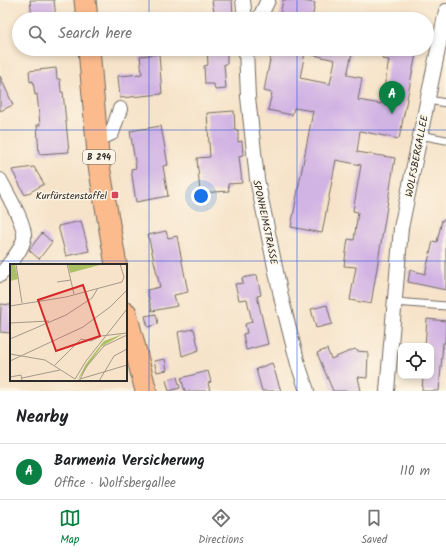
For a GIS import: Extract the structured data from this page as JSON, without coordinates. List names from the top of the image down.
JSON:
{
  "streets": {
    "main road": ["B 294"],
    "street": ["WOLFSBERGALLEE", "SPONHEIMSTRASSE"]
  },
  "places": {
    "transit": ["Kurfürstenstaffel"]
  },
  "page": {
    "search": "Search here",
    "pins": "A",
    "heading": "Nearby",
    "list": [
      {
        "mark": "A",
        "name": "Barmenia Versicherung",
        "note": "Office · Wolfsbergallee",
        "value": "110 m"
      }
    ],
    "nav": ["Map", "Directions", "Saved"]
  }
}
